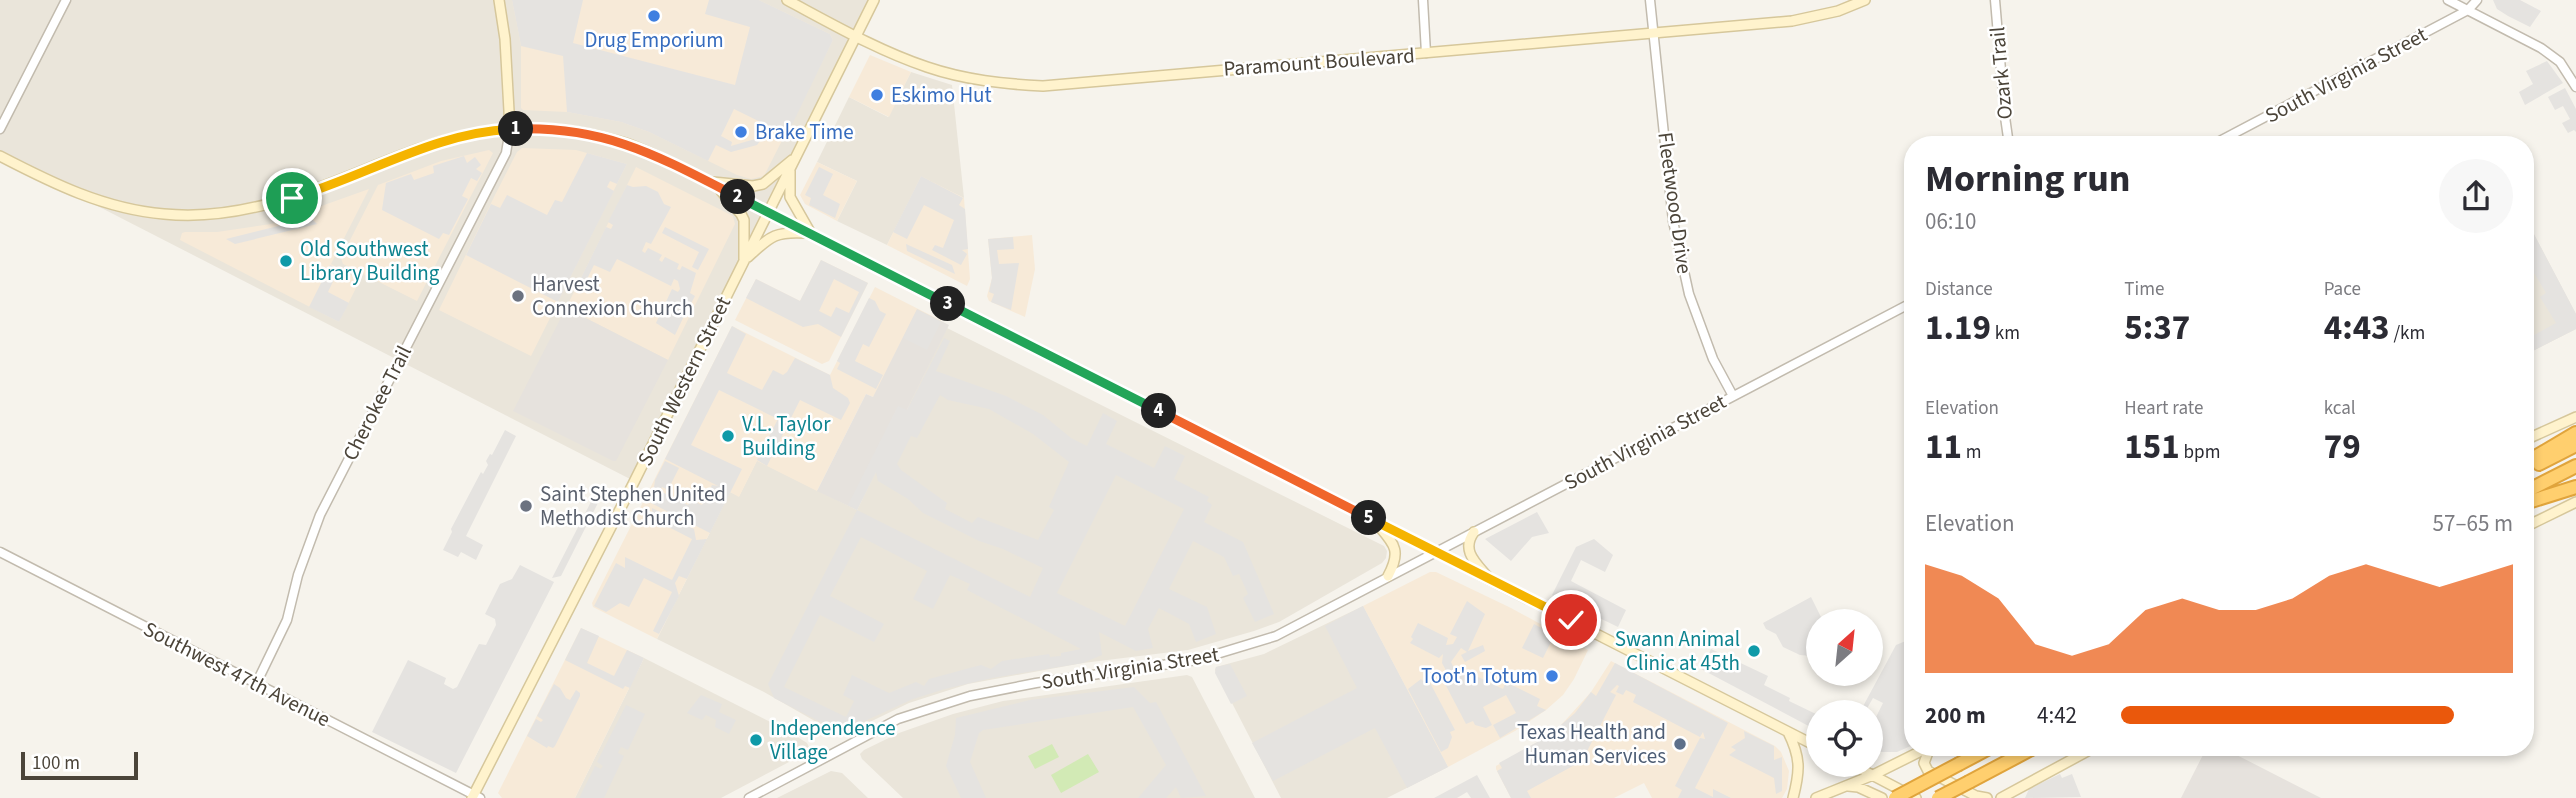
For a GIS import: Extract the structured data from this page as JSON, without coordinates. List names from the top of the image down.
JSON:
{
  "streets": {
    "main road": ["Paramount Boulevard", "South Western Street"],
    "street": [
      "Ozark Trail",
      "South Virginia Street",
      "Fleetwood Drive",
      "Cherokee Trail",
      "Southwest 47th Avenue"
    ]
  },
  "crossings": [
    ["Paramount Boulevard", "Fleetwood Drive"],
    ["Paramount Boulevard", "South Western Street"],
    ["South Virginia Street", "Fleetwood Drive"],
    ["South Western Street", "Southwest 47th Avenue"],
    ["Cherokee Trail", "Southwest 47th Avenue"]
  ],
  "places": [
    "Drug Emporium",
    "Eskimo Hut",
    "Brake Time",
    "Old Southwest Library Building",
    "Harvest Connexion Church",
    "V.L. Taylor Building",
    "Saint Stephen United Methodist Church",
    "Swann Animal Clinic at 45th",
    "Toot'n Totum",
    "Independence Village",
    "Texas Health and Human Services"
  ],
  "scale_bar": "100 m",
  "north": "top right",
  "page": {
    "pins": [
      "1",
      "2",
      "3",
      "4",
      "5"
    ],
    "heading": ["Morning run", "06:10"],
    "stats": [
      ["Distance", "1.19 km"],
      ["Time", "5:37"],
      ["Pace", "4:43 /km"],
      ["Elevation", "11 m"],
      ["Heart rate", "151 bpm"],
      ["kcal", "79"]
    ],
    "chart": ["Elevation", "57–65 m"],
    "list": [
      {
        "name": "200 m",
        "note": "4:42"
      }
    ],
    "scale": "100 m"
  }
}
